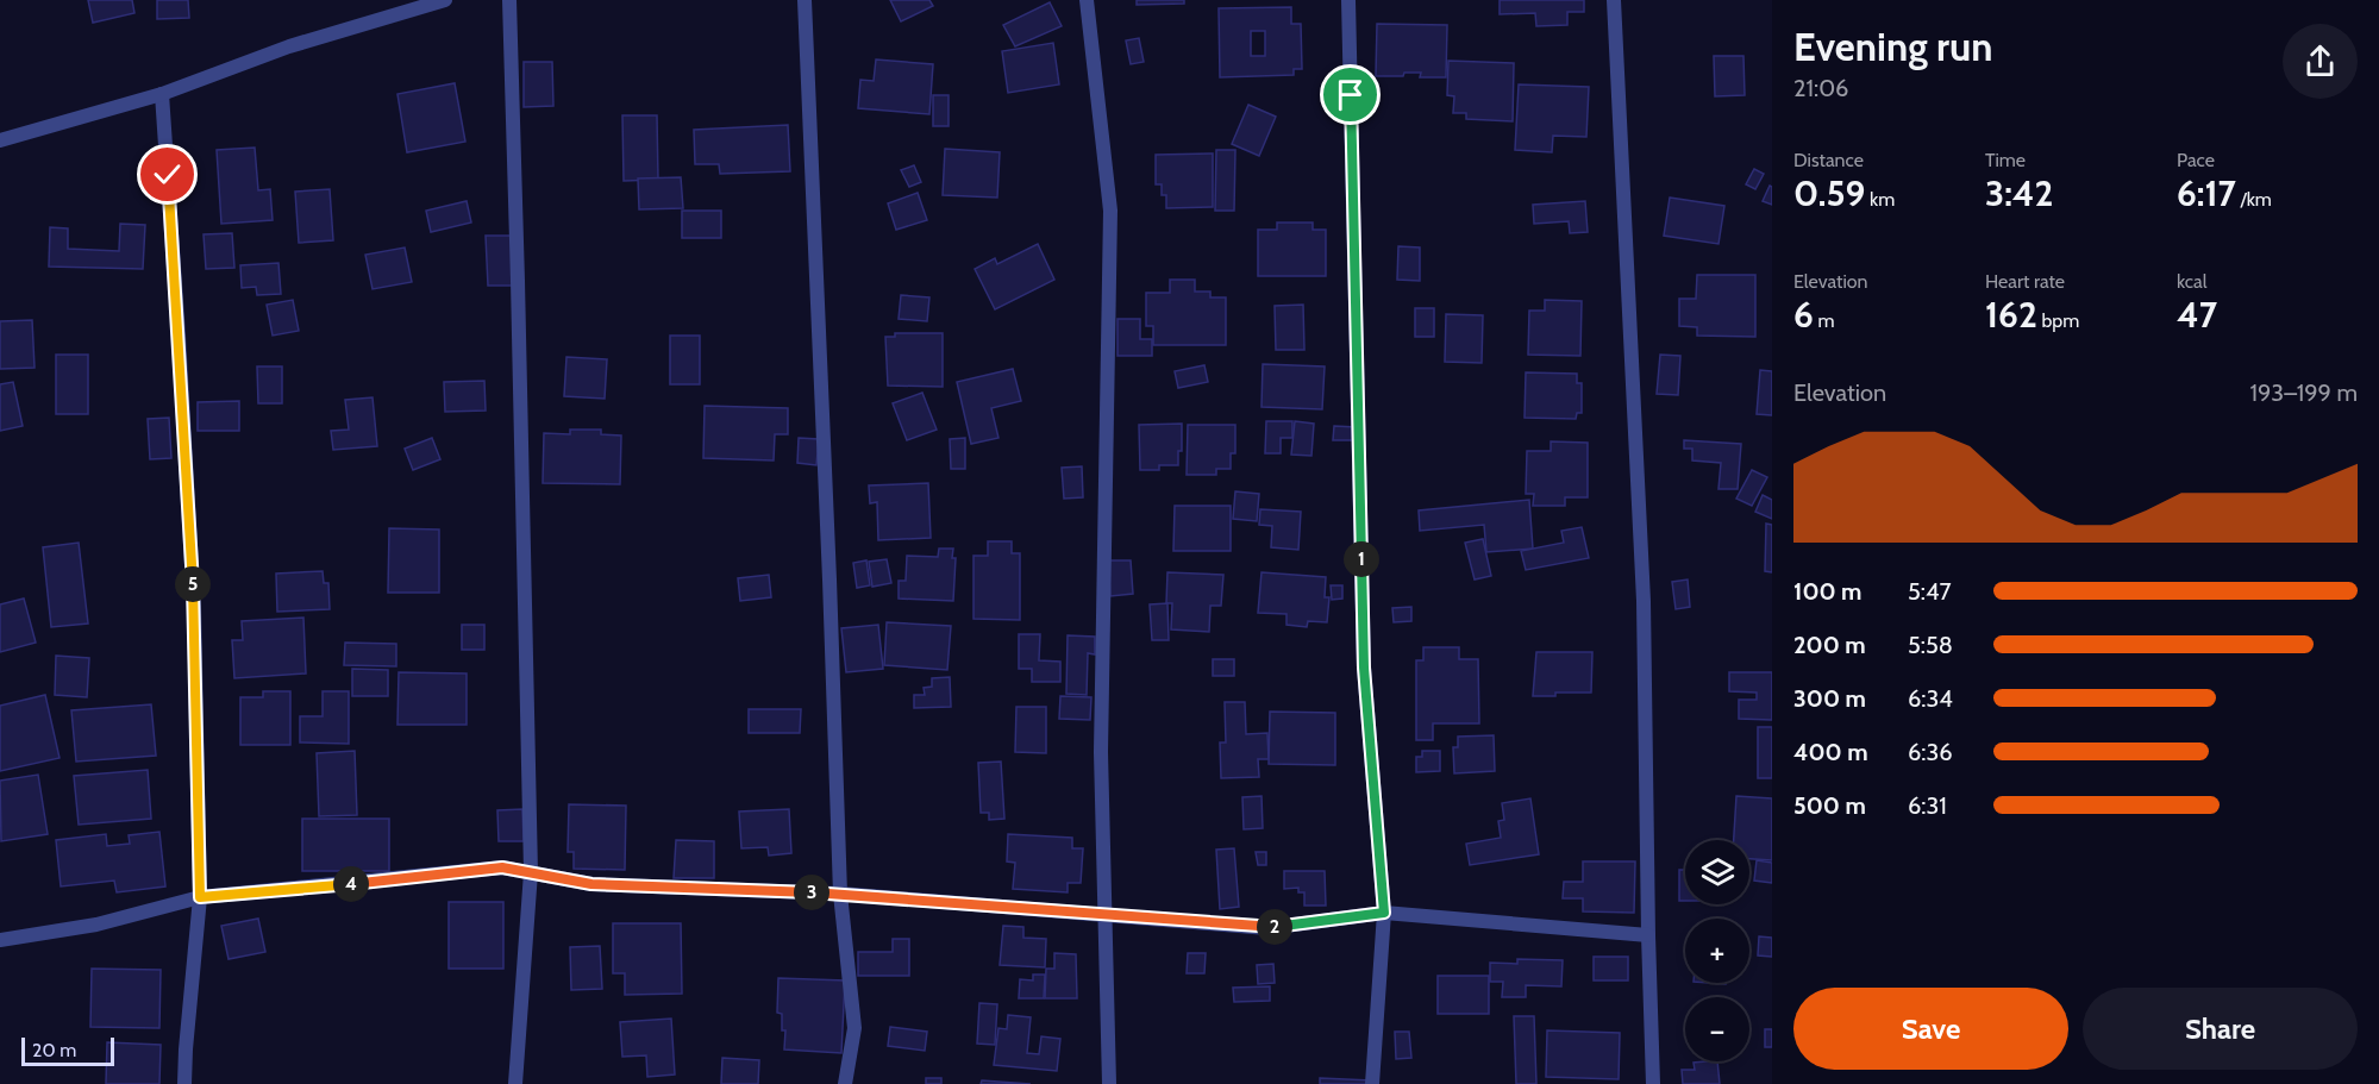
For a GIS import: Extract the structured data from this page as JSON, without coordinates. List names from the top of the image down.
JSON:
{
  "scale_bar": "20 m",
  "page": {
    "heading": ["Evening run", "21:06"],
    "stats": [
      ["Distance", "0.59 km"],
      ["Time", "3:42"],
      ["Pace", "6:17 /km"],
      ["Elevation", "6 m"],
      ["Heart rate", "162 bpm"],
      ["kcal", "47"]
    ],
    "chart": ["Elevation", "193–199 m"],
    "pins": [
      "1",
      "5",
      "4",
      "3",
      "2"
    ],
    "list": [
      {
        "name": "100 m",
        "note": "5:47"
      },
      {
        "name": "200 m",
        "note": "5:58"
      },
      {
        "name": "300 m",
        "note": "6:34"
      },
      {
        "name": "400 m",
        "note": "6:36"
      },
      {
        "name": "500 m",
        "note": "6:31"
      }
    ],
    "map_buttons": ["+", "−"],
    "buttons": ["Save", "Share"],
    "scale": "20 m"
  }
}
